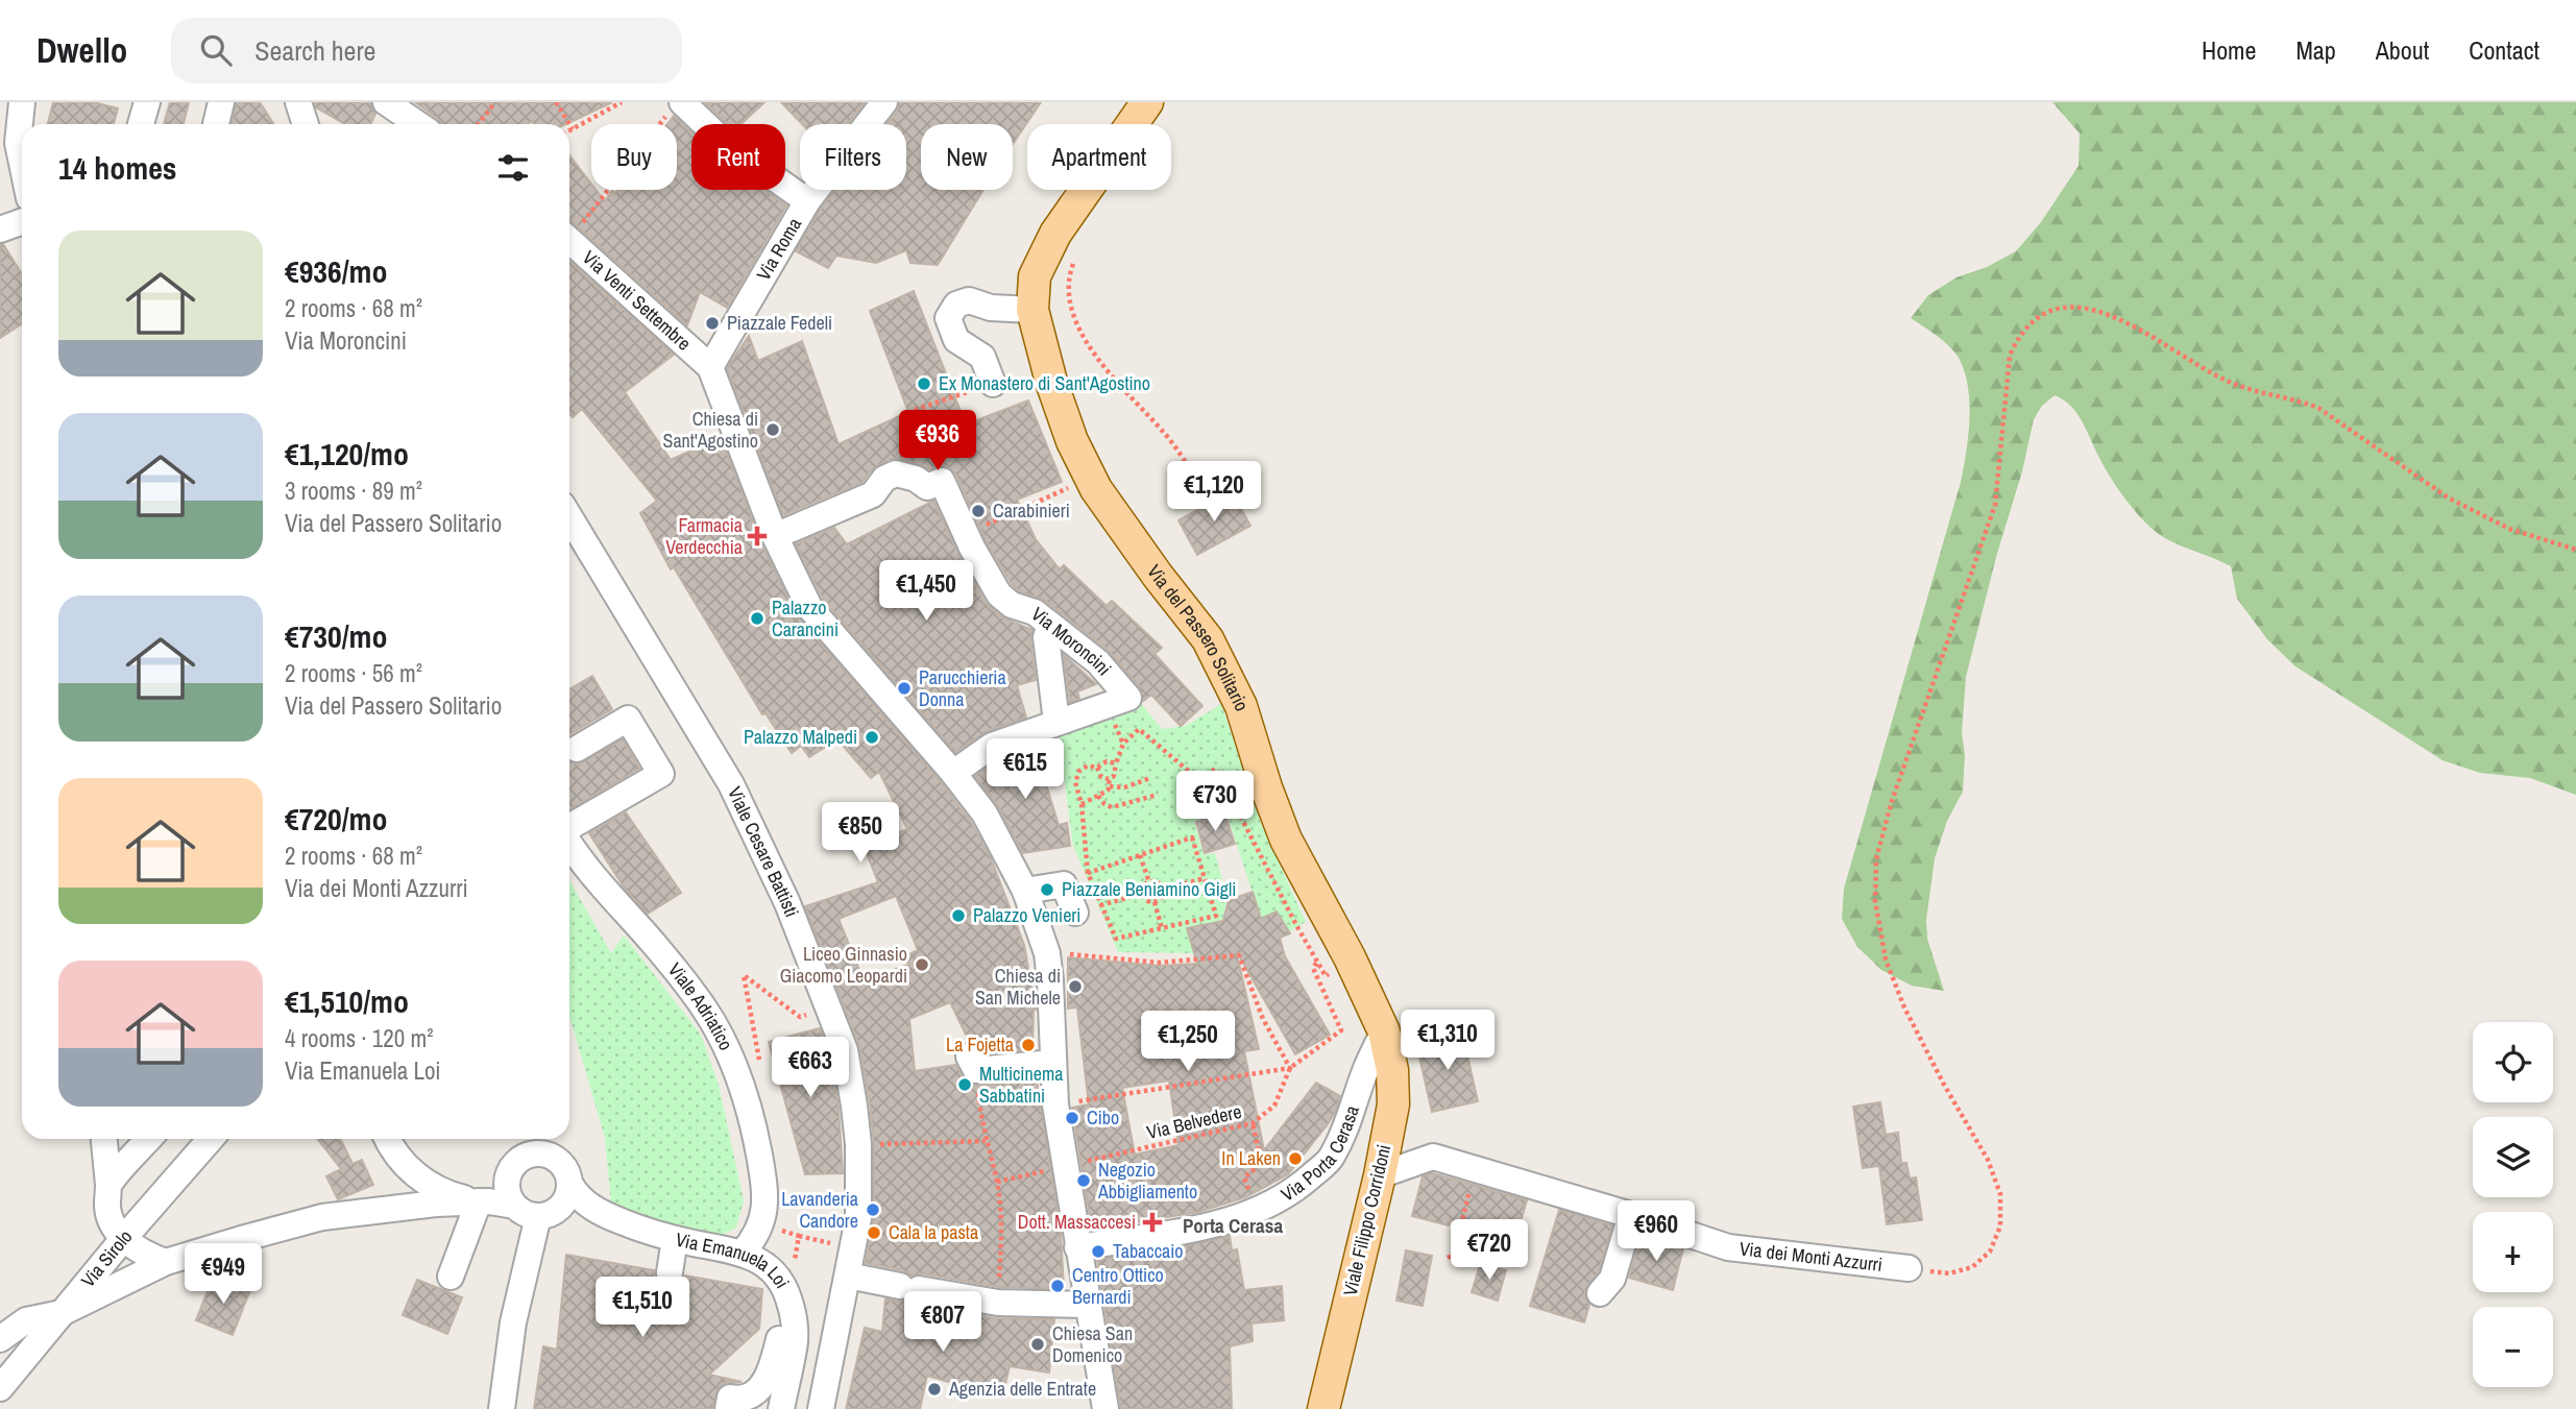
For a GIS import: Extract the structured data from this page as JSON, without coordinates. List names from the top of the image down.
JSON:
{
  "streets": {
    "main road": ["Via del Passero Solitario", "Viale Filippo Corridoni"],
    "street": [
      "Via Roma",
      "Via Venti Settembre",
      "Via Moroncini",
      "Viale Cesare Battisti",
      "Viale Adriatico",
      "Via Porta Cerasa",
      "Via dei Monti Azzurri",
      "Via Sirolo",
      "Via Emanuela Loi"
    ],
    "path": ["Via Belvedere"]
  },
  "crossings": [
    ["Via Roma", "Via Venti Settembre"],
    ["Via del Passero Solitario", "Via Porta Cerasa"],
    ["Via del Passero Solitario", "Viale Filippo Corridoni"],
    ["Viale Adriatico", "Via Emanuela Loi"],
    ["Via Porta Cerasa", "Viale Filippo Corridoni"],
    ["Viale Filippo Corridoni", "Via dei Monti Azzurri"]
  ],
  "districts": ["Porta Cerasa"],
  "places": {
    "other": [
      "Piazzale Fedeli",
      "Ex Monastero di Sant'Agostino",
      "Chiesa di Sant'Agostino",
      "Carabinieri",
      "Palazzo Carancini",
      "Parucchieria Donna",
      "Palazzo Malpedi",
      "Piazzale Beniamino Gigli",
      "Palazzo Venieri",
      "Liceo Ginnasio Giacomo Leopardi",
      "Chiesa di San Michele",
      "La Fojetta",
      "Multicinema Sabbatini",
      "Cibo",
      "In Laken",
      "Negozio Abbigliamento",
      "Lavanderia Candore",
      "Cala la pasta",
      "Tabaccaio",
      "Centro Ottico Bernardi",
      "Chiesa San Domenico",
      "Agenzia delle Entrate"
    ],
    "health": ["Farmacia Verdecchia", "Dott. Massaccesi"]
  },
  "page": {
    "header": "Dwello",
    "search": "Search here",
    "nav": [
      "Home",
      "Map",
      "About",
      "Contact"
    ],
    "chip": [
      "Buy",
      "Rent",
      "Filters",
      "New",
      "Apartment"
    ],
    "heading": "14 homes",
    "list": [
      {
        "name": "€936/mo",
        "note": "2 rooms · 68 m² · Via Moroncini"
      },
      {
        "name": "€1,120/mo",
        "note": "3 rooms · 89 m² · Via del Passero Solitario"
      },
      {
        "name": "€730/mo",
        "note": "2 rooms · 56 m² · Via del Passero Solitario"
      },
      {
        "name": "€720/mo",
        "note": "2 rooms · 68 m² · Via dei Monti Azzurri"
      },
      {
        "name": "€1,510/mo",
        "note": "4 rooms · 120 m² · Via Emanuela Loi"
      }
    ],
    "price": [
      "€936",
      "€1,120",
      "€1,450",
      "€615",
      "€730",
      "€850",
      "€1,310",
      "€1,250",
      "€663",
      "€960",
      "€720",
      "€949",
      "€1,510",
      "€807"
    ],
    "map_buttons": ["+", "−"]
  }
}
